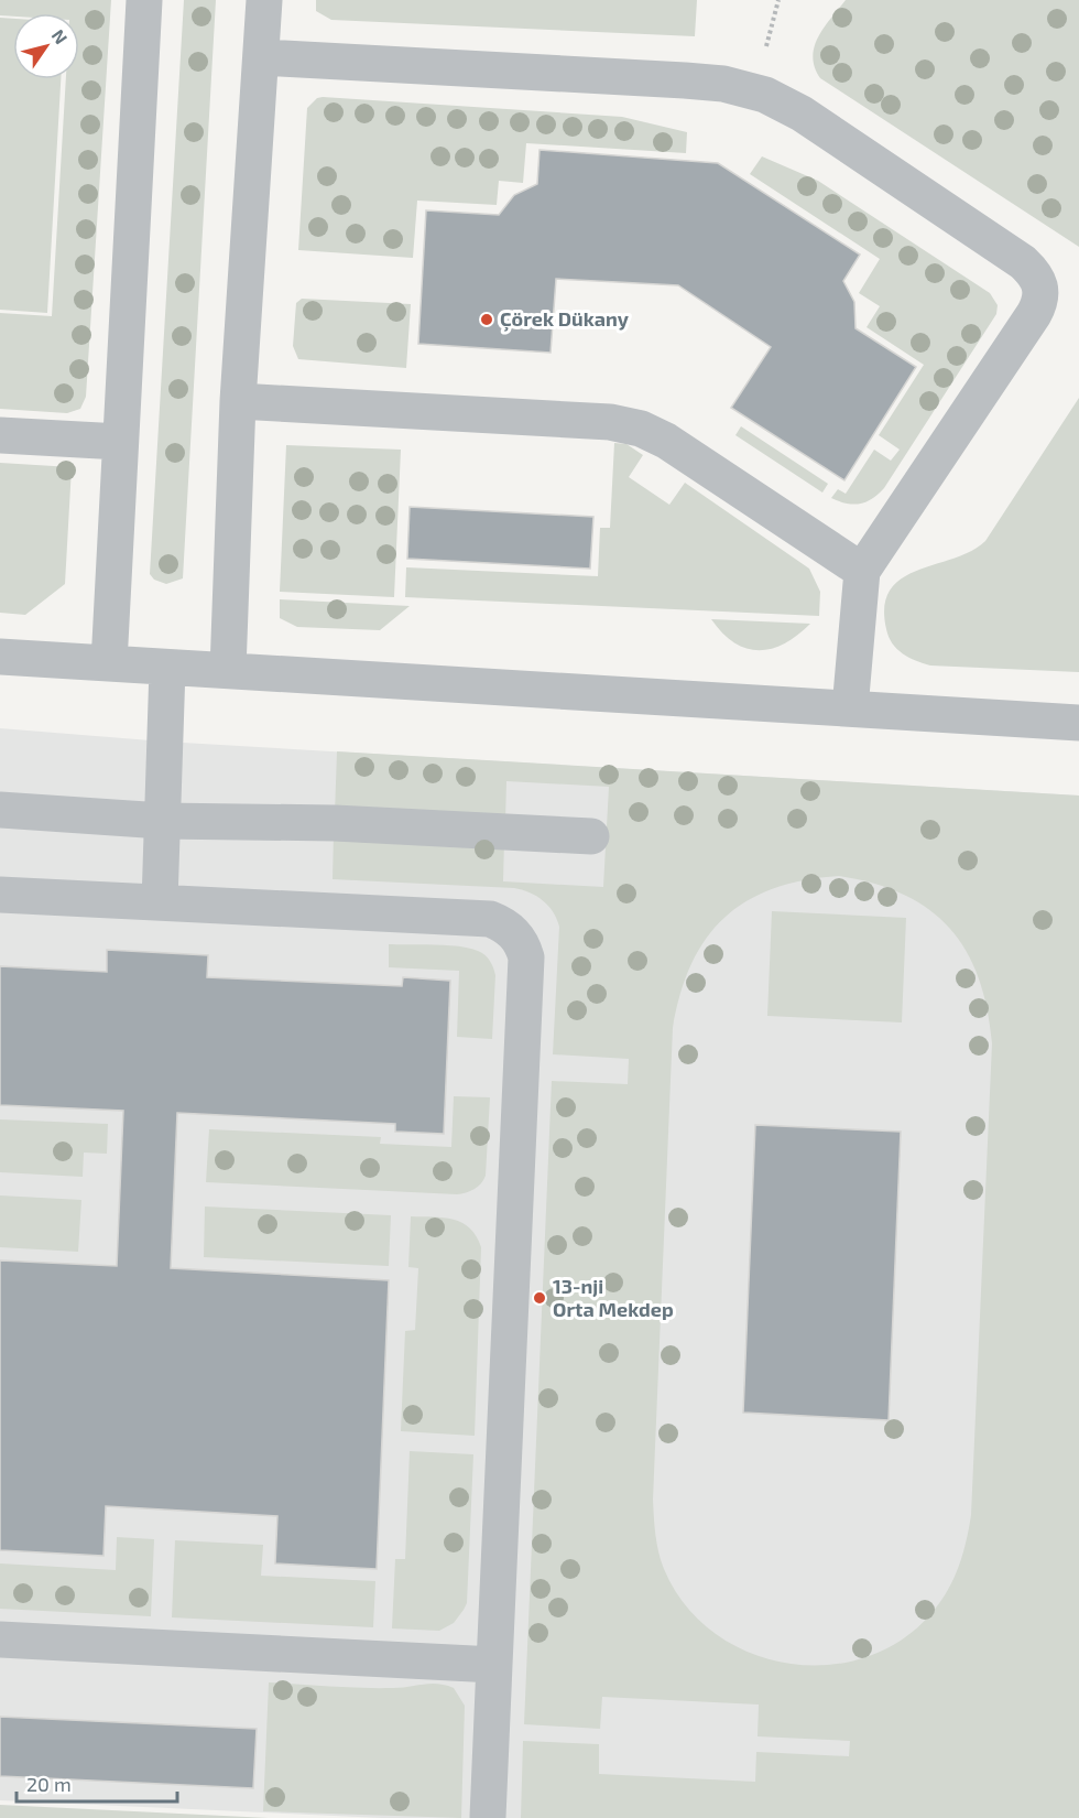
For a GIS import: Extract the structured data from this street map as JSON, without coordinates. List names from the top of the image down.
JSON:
{
  "places": ["Çörek Dükany", "13-nji Orta Mekdep"],
  "scale_bar": "20 m",
  "north": "top right"
}
